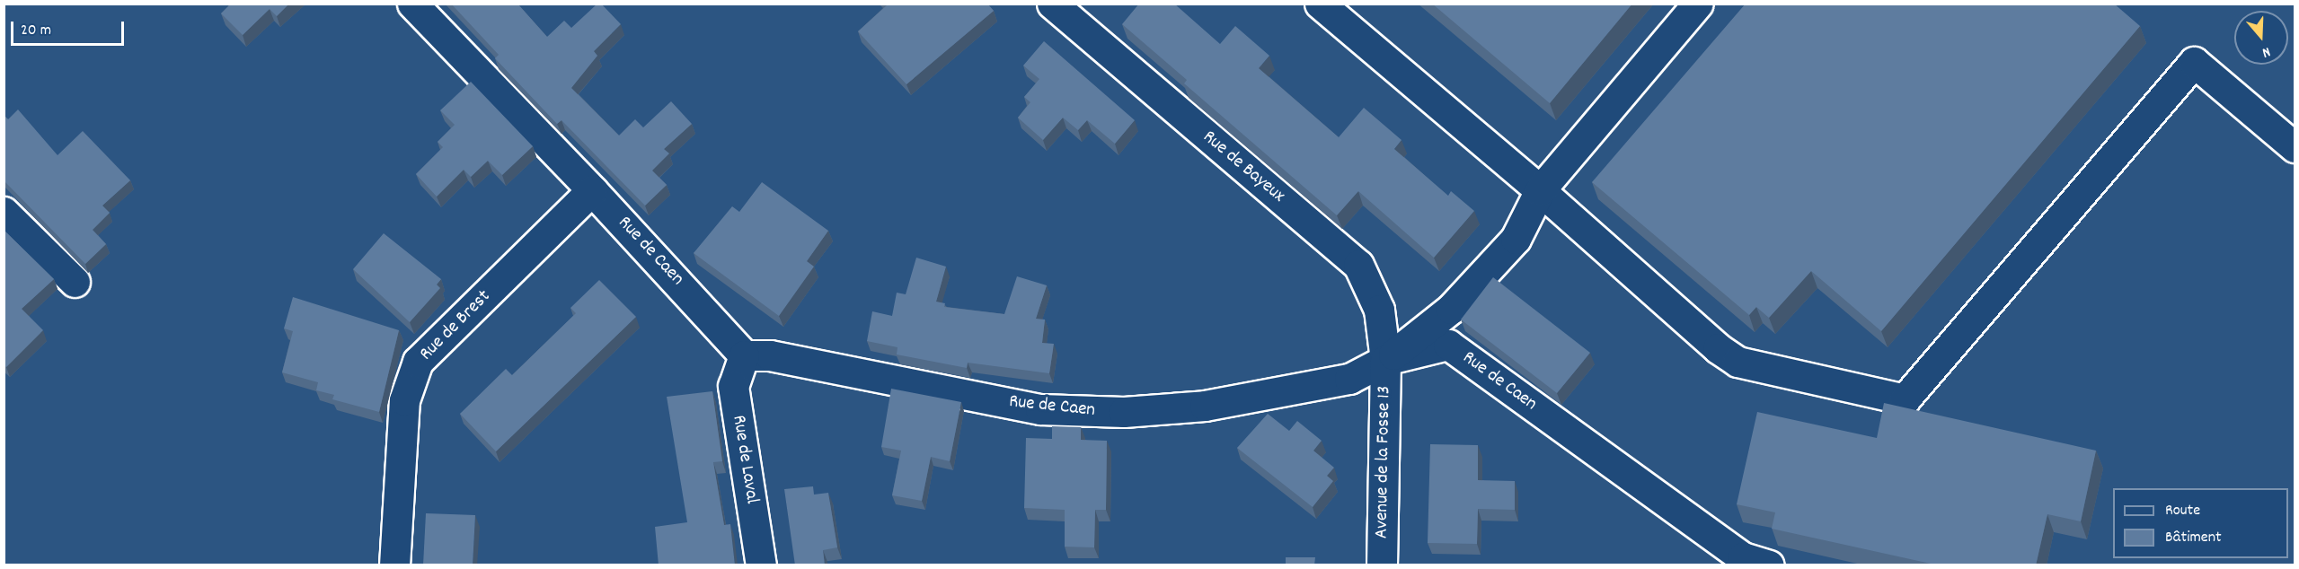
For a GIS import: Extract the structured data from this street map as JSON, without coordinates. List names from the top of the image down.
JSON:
{
  "streets": {
    "street": [
      "Rue de Bayeux",
      "Rue de Caen",
      "Rue de Brest",
      "Rue de Laval",
      "Avenue de la Fosse 13"
    ]
  },
  "crossings": [
    ["Rue de Bayeux", "Rue de Caen"],
    ["Rue de Bayeux", "Avenue de la Fosse 13"],
    ["Rue de Caen", "Rue de Brest"],
    ["Rue de Caen", "Rue de Laval"],
    ["Rue de Caen", "Avenue de la Fosse 13"]
  ],
  "legend": ["Route", "Bâtiment"],
  "scale_bar": "20 m",
  "north": "bottom"
}
